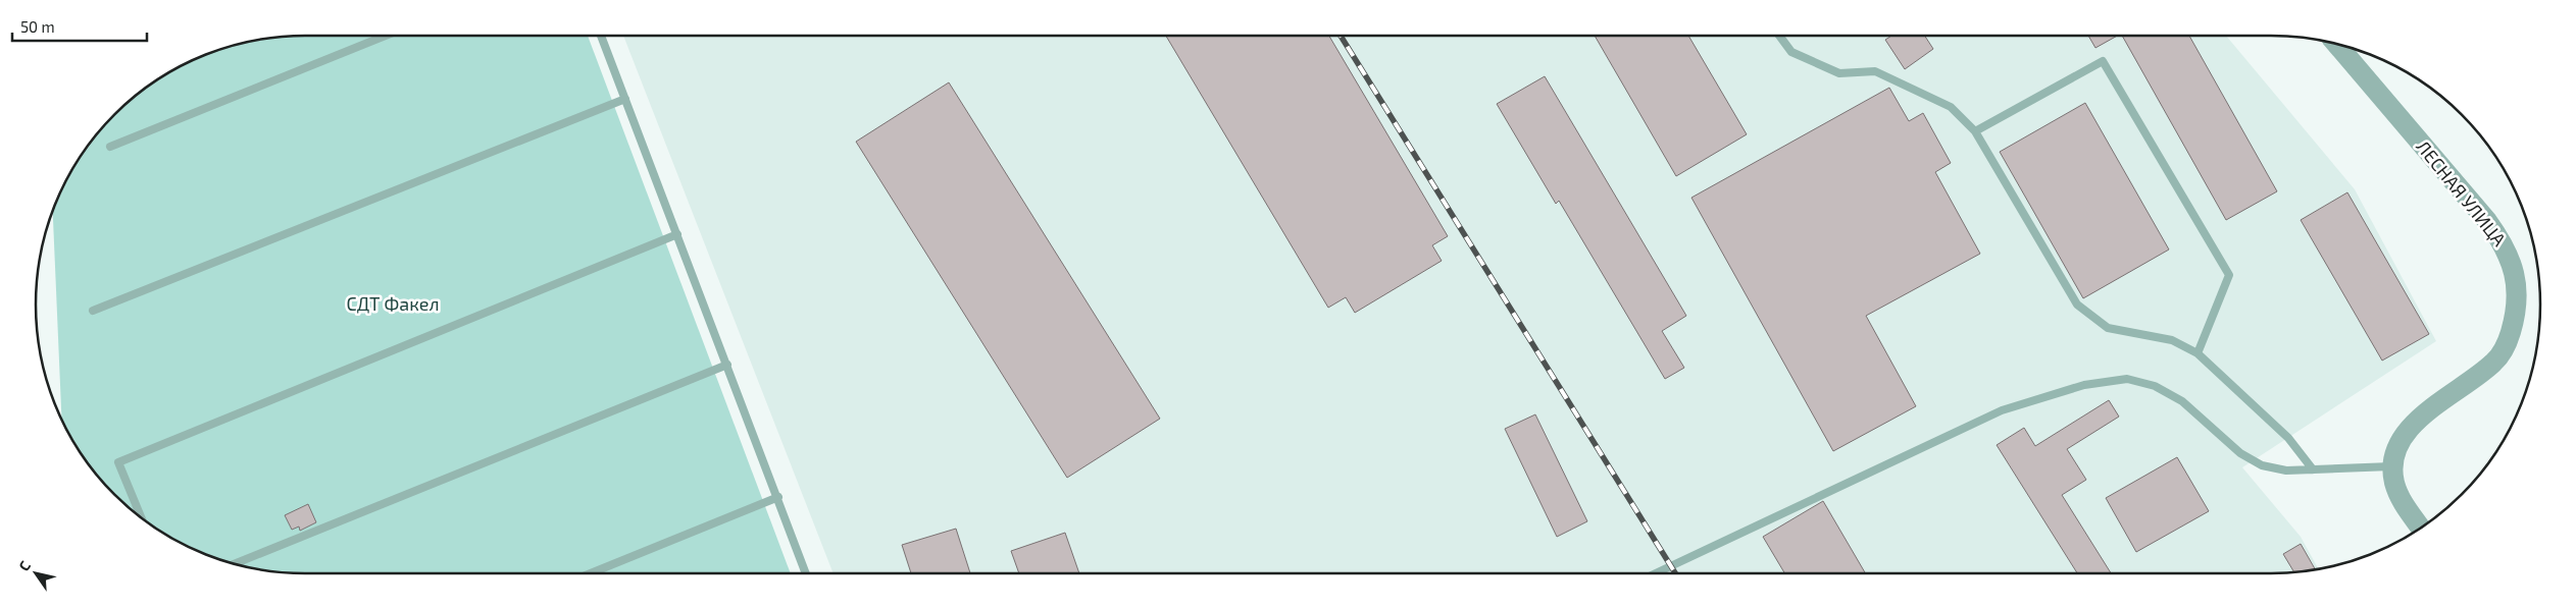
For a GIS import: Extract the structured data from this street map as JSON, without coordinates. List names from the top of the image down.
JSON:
{
  "streets": {
    "street": ["ЛЕСНАЯ УЛИЦА"]
  },
  "parks": ["СДТ Факел"],
  "scale_bar": "50 m",
  "north": "top left"
}
